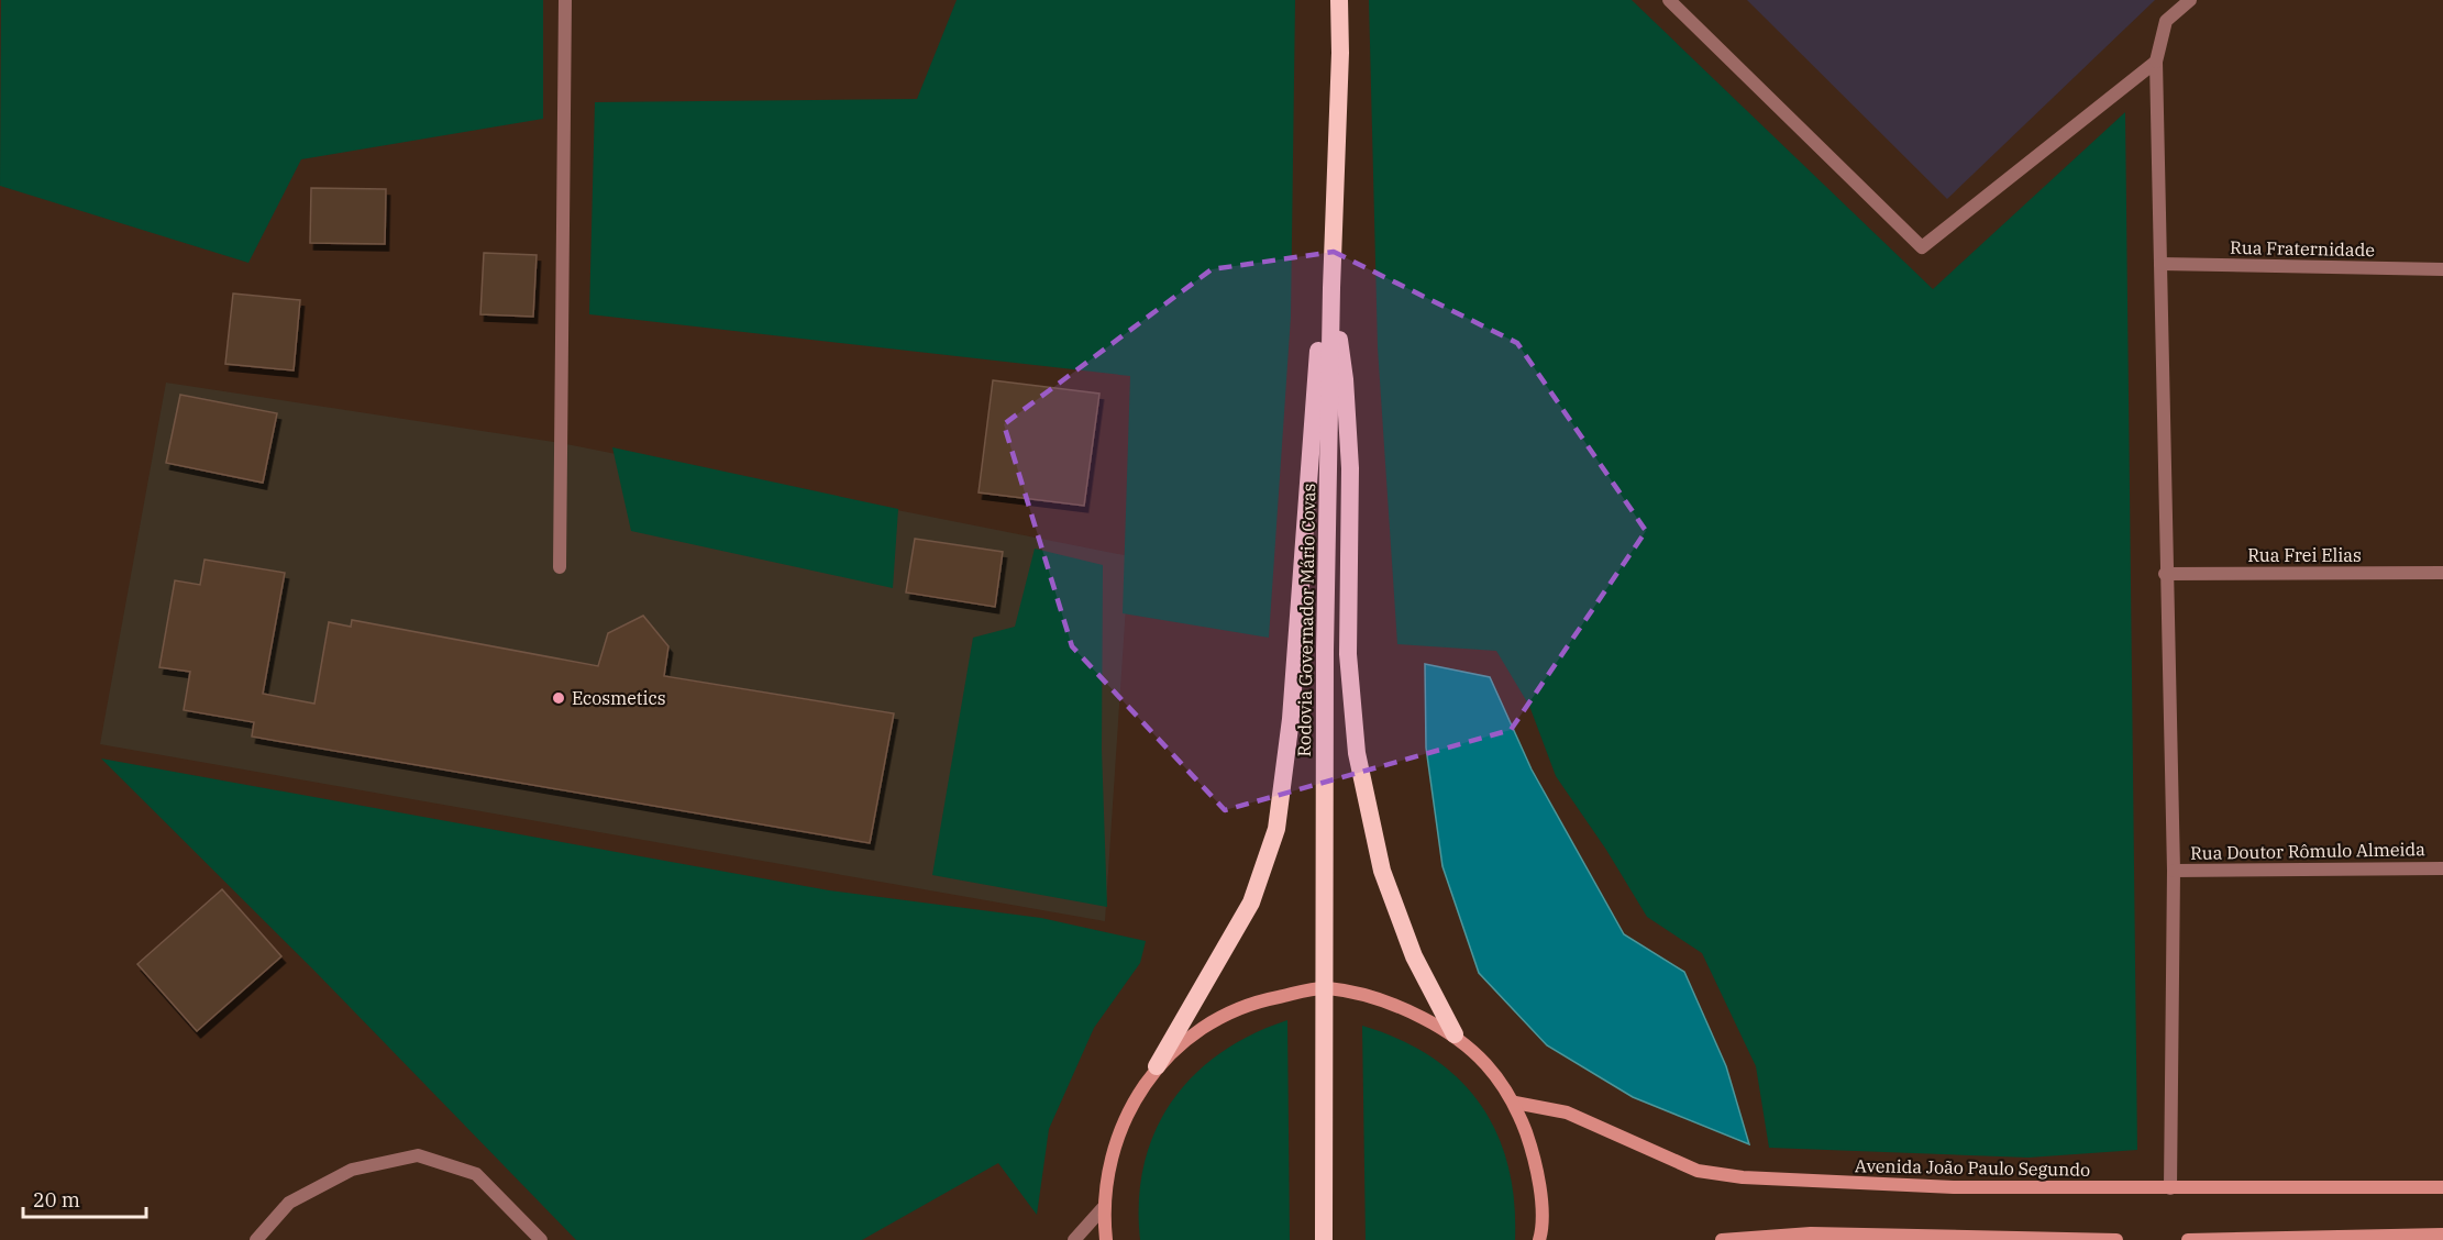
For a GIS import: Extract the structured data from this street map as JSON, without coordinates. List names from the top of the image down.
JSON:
{
  "streets": {
    "highway": ["Rodovia Governador Mário Covas"],
    "main road": ["Avenida João Paulo Segundo"],
    "street": ["Rua Fraternidade", "Rua Frei Elias", "Rua Doutor Rômulo Almeida"]
  },
  "places": ["Ecosmetics"],
  "scale_bar": "20 m"
}
